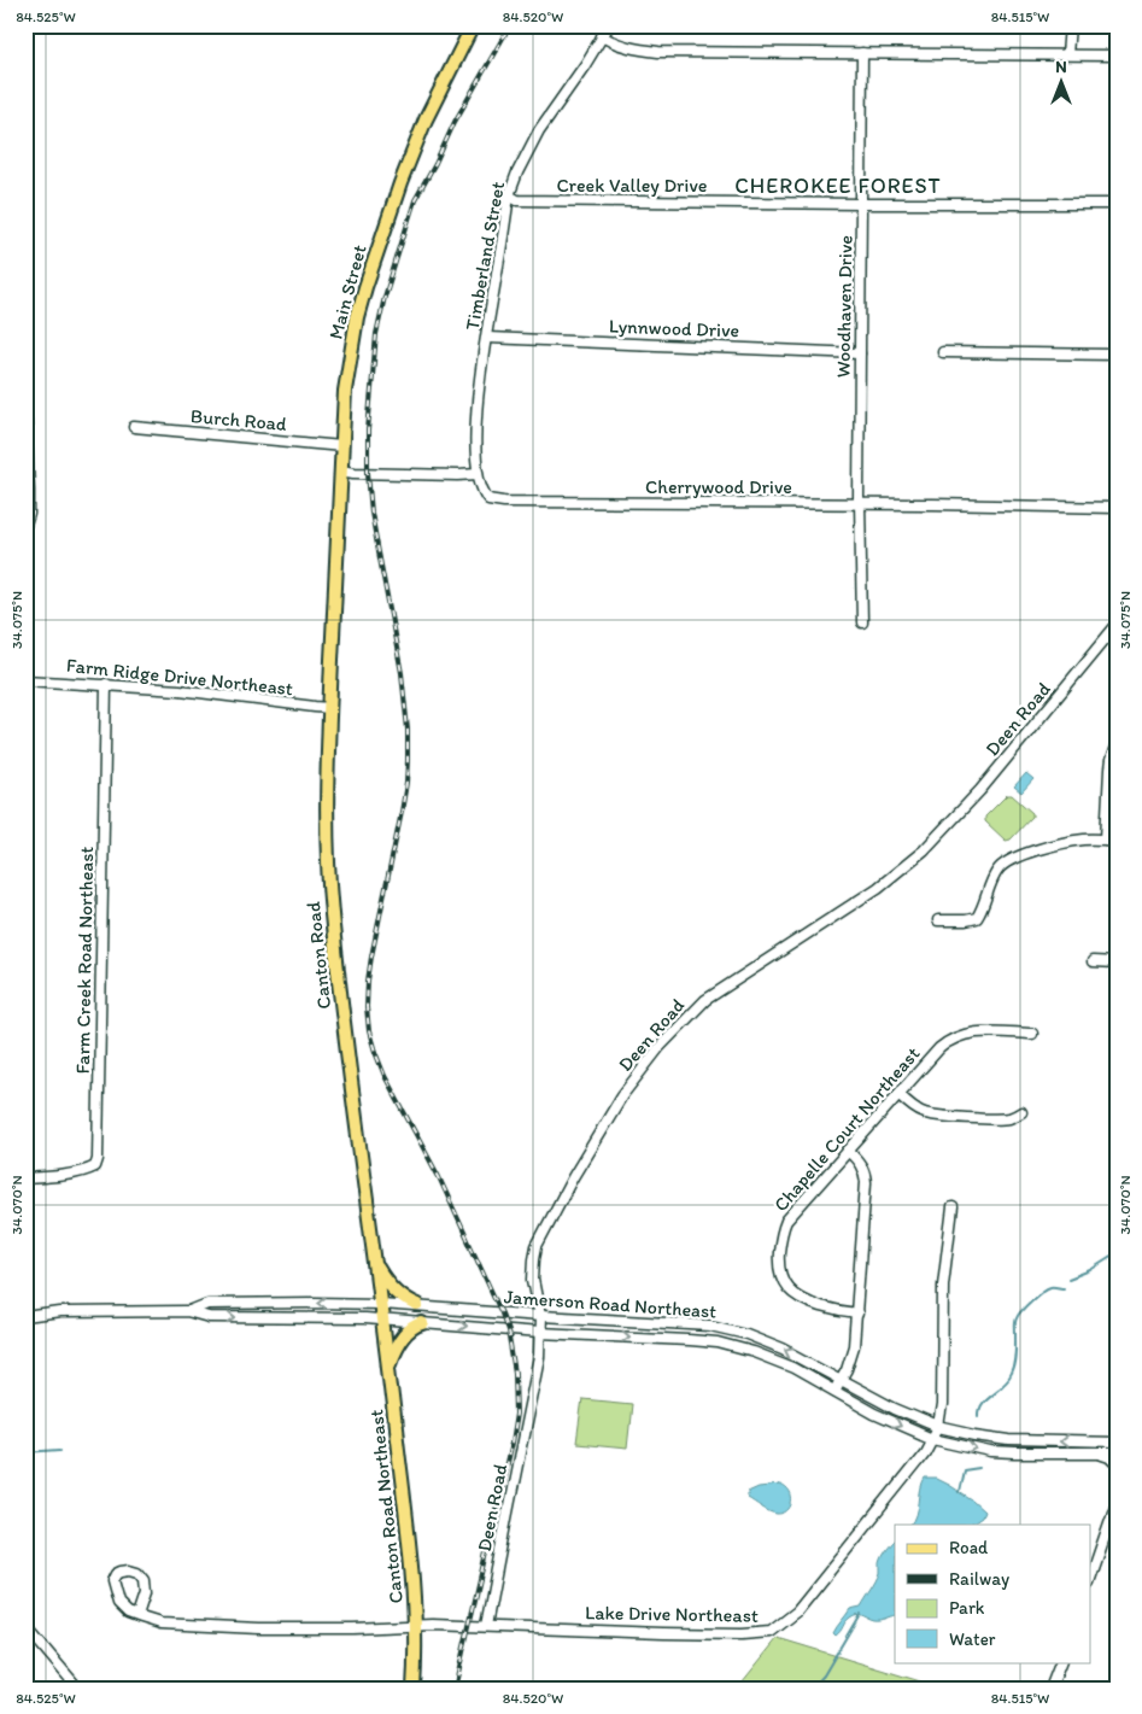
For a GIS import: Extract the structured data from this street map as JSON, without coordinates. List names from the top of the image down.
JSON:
{
  "streets": {
    "main road": ["Main Street", "Canton Road", "Canton Road Northeast"],
    "street": [
      "Creek Valley Drive",
      "Timberland Street",
      "Woodhaven Drive",
      "Lynnwood Drive",
      "Burch Road",
      "Cherrywood Drive",
      "Farm Ridge Drive Northeast",
      "Deen Road",
      "Farm Creek Road Northeast",
      "Chapelle Court Northeast",
      "Jamerson Road Northeast",
      "Lake Drive Northeast"
    ]
  },
  "crossings": [
    ["Creek Valley Drive", "Timberland Street"],
    ["Creek Valley Drive", "Woodhaven Drive"],
    ["Timberland Street", "Lynnwood Drive"],
    ["Timberland Street", "Cherrywood Drive"],
    ["Main Street", "Burch Road"],
    ["Main Street", "Canton Road"],
    ["Woodhaven Drive", "Lynnwood Drive"],
    ["Woodhaven Drive", "Cherrywood Drive"],
    ["Farm Ridge Drive Northeast", "Canton Road"],
    ["Farm Ridge Drive Northeast", "Farm Creek Road Northeast"],
    ["Deen Road", "Jamerson Road Northeast"],
    ["Deen Road", "Lake Drive Northeast"],
    ["Canton Road", "Jamerson Road Northeast"],
    ["Canton Road", "Canton Road Northeast"],
    ["Jamerson Road Northeast", "Canton Road Northeast"],
    ["Jamerson Road Northeast", "Lake Drive Northeast"],
    ["Canton Road Northeast", "Lake Drive Northeast"]
  ],
  "districts": ["CHEROKEE FOREST"],
  "legend": [
    "Road",
    "Railway",
    "Park",
    "Water"
  ],
  "north": "top",
  "coordinates": [
    "84.525°W",
    "84.520°W",
    "84.515°W",
    "34.075°N",
    "34.070°N"
  ]
}
